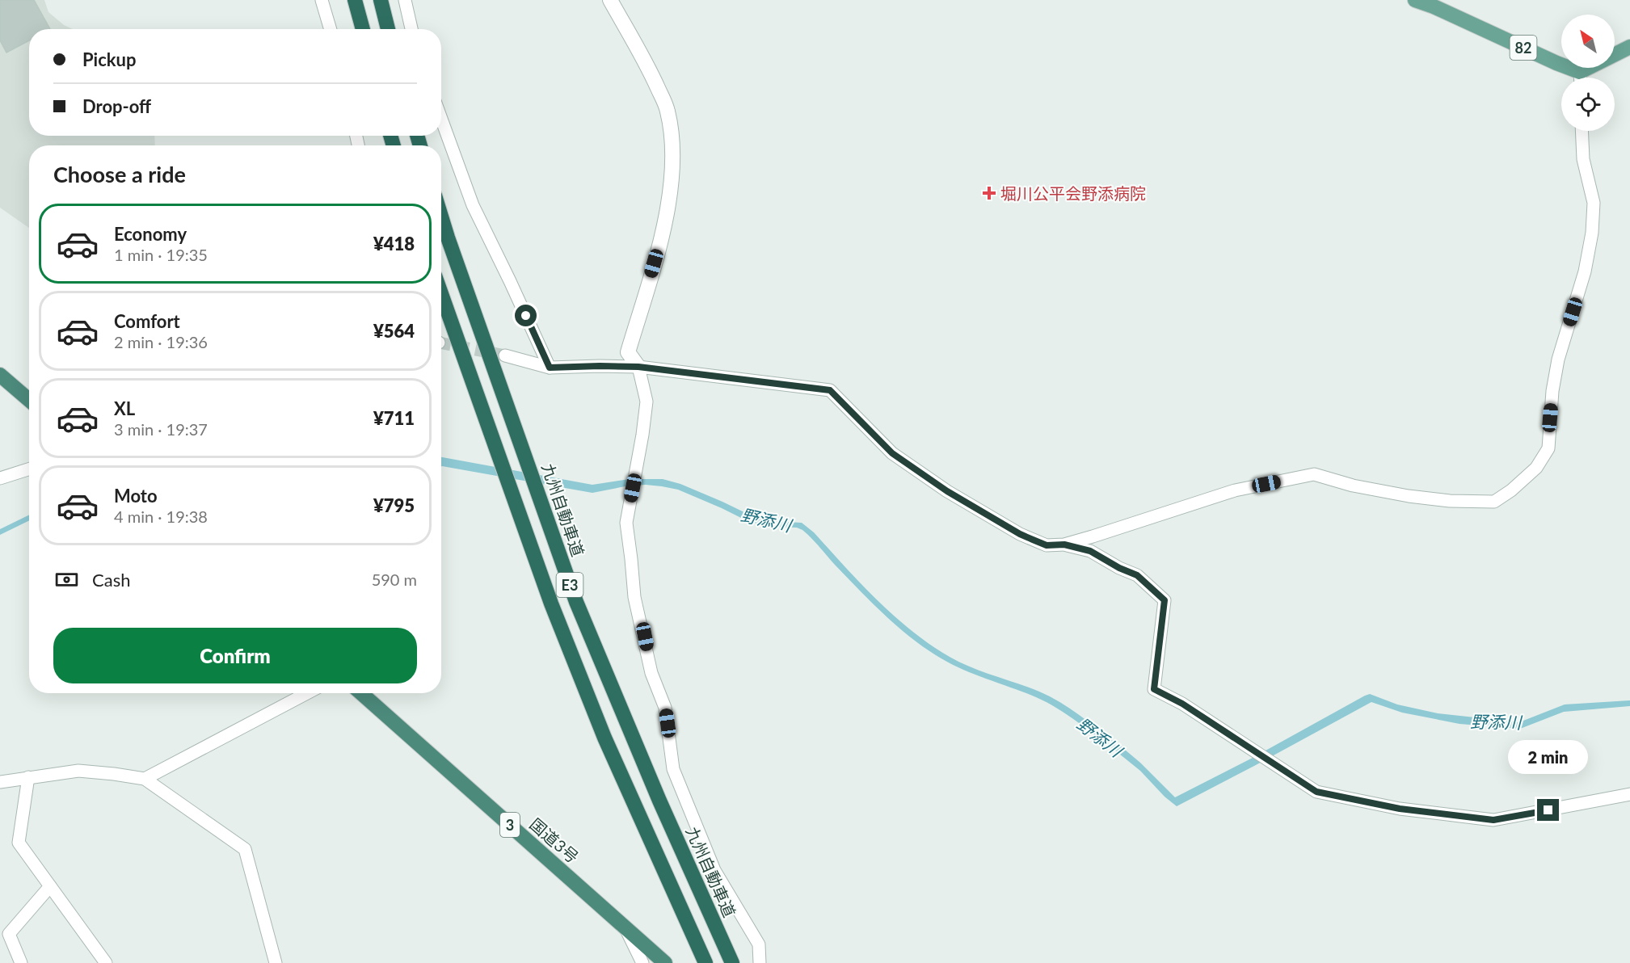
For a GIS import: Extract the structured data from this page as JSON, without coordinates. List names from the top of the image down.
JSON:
{
  "streets": {
    "highway": [
      "九州自動車道",
      "E3",
      "3",
      "国道3号"
    ],
    "main road": ["82"]
  },
  "water": ["野添川"],
  "places": {
    "health": ["堀川公平会野添病院"]
  },
  "north": "top left",
  "page": {
    "banner": ["Pickup", "Drop-off"],
    "heading": "Choose a ride",
    "list": [
      {
        "name": "Economy",
        "note": "1 min · 19:35",
        "value": "¥418"
      },
      {
        "name": "Comfort",
        "note": "2 min · 19:36",
        "value": "¥564"
      },
      {
        "name": "XL",
        "note": "3 min · 19:37",
        "value": "¥711"
      },
      {
        "name": "Moto",
        "note": "4 min · 19:38",
        "value": "¥795"
      }
    ],
    "pay": ["Cash", "590 m"],
    "buttons": "Confirm",
    "bubble": "2 min"
  }
}
